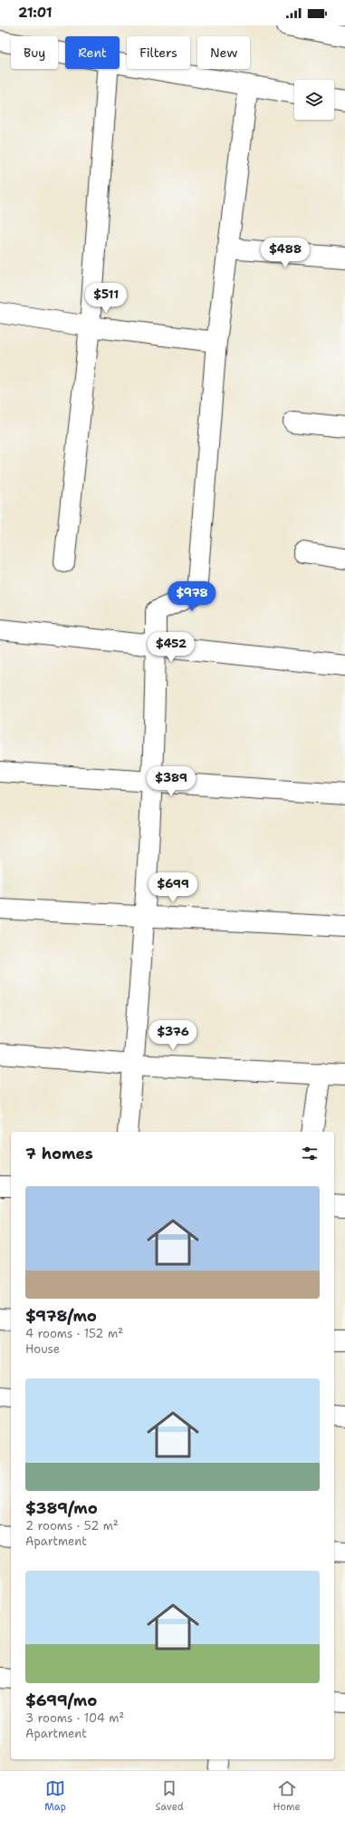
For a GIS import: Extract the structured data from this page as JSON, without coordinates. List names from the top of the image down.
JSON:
{
  "page": {
    "status": "21:01",
    "chip": [
      "Buy",
      "Rent",
      "Filters",
      "New"
    ],
    "price": [
      "$488",
      "$511",
      "$978",
      "$452",
      "$389",
      "$699",
      "$376"
    ],
    "heading": "7 homes",
    "list": [
      {
        "name": "$978/mo",
        "note": "4 rooms · 152 m² · House"
      },
      {
        "name": "$389/mo",
        "note": "2 rooms · 52 m² · Apartment"
      },
      {
        "name": "$699/mo",
        "note": "3 rooms · 104 m² · Apartment"
      }
    ],
    "tabs": ["Map", "Saved", "Home"]
  }
}
